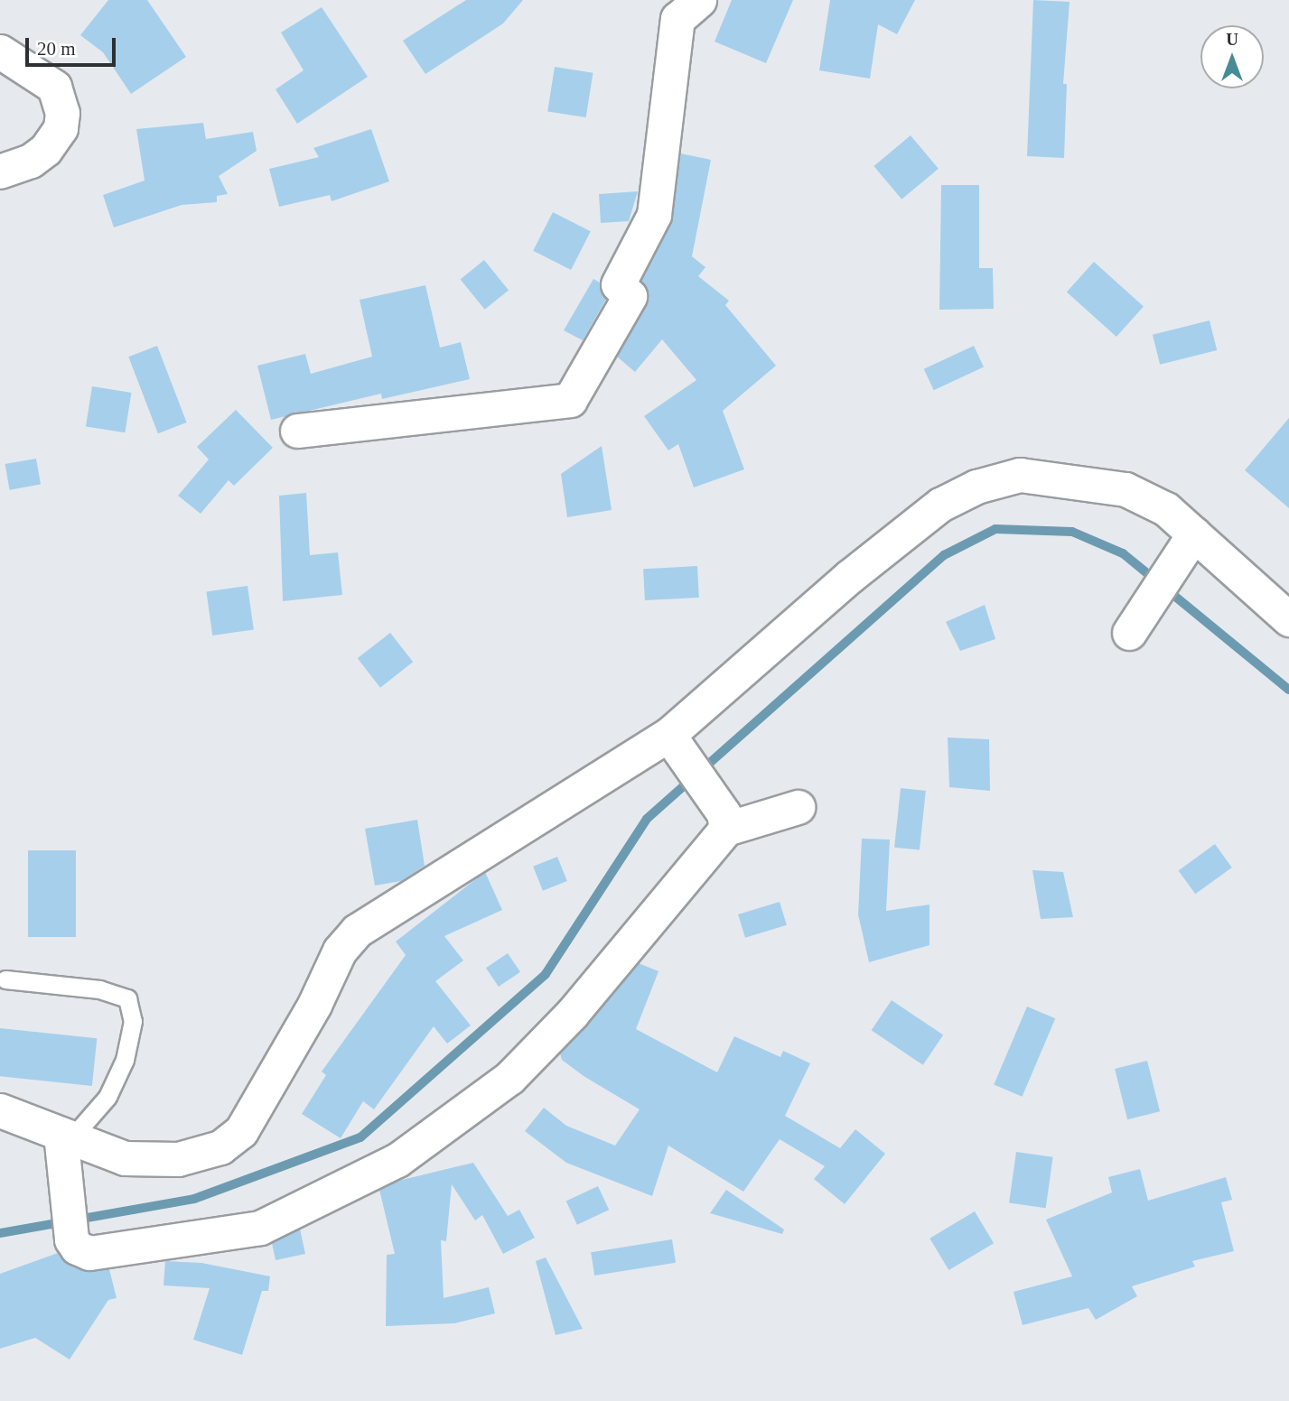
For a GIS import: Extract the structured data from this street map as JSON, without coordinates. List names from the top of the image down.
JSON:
{
  "scale_bar": "20 m",
  "north": "top"
}
